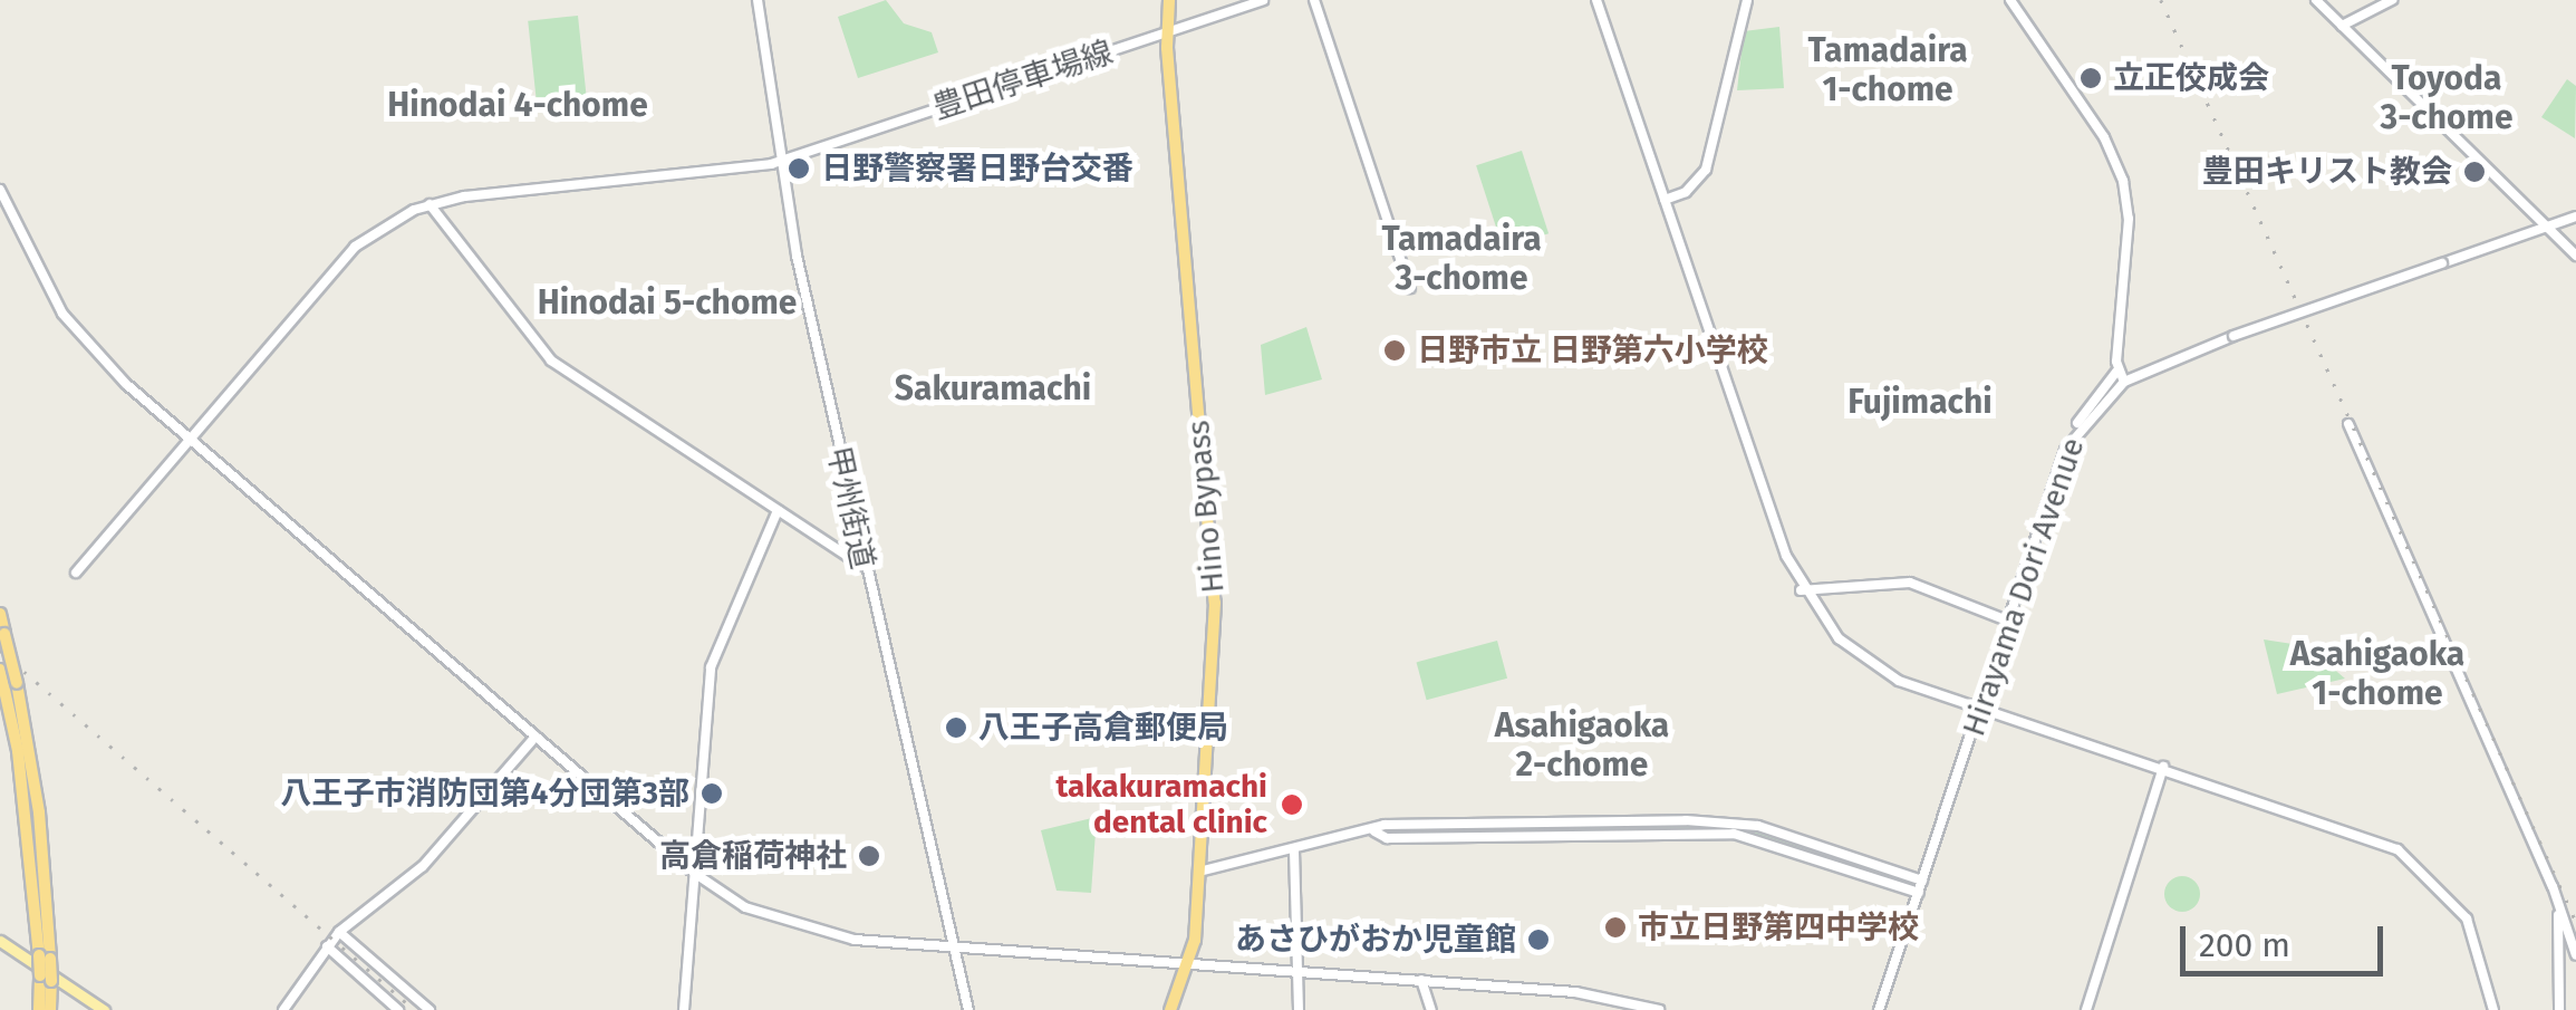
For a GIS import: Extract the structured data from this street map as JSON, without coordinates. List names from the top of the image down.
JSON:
{
  "streets": {
    "highway": ["Hino Bypass"],
    "street": ["豊田停車場線", "甲州街道", "Hirayama Dori Avenue"]
  },
  "crossings": [
    ["豊田停車場線", "Hino Bypass"],
    ["豊田停車場線", "甲州街道"]
  ],
  "districts": [
    "Tamadaira 1-chome",
    "Toyoda 3-chome",
    "Hinodai 4-chome",
    "Tamadaira 3-chome",
    "Hinodai 5-chome",
    "Sakuramachi",
    "Fujimachi",
    "Asahigaoka 1-chome",
    "Asahigaoka 2-chome"
  ],
  "places": [
    "立正佼成会",
    "日野警察署日野台交番",
    "豊田キリスト教会",
    "日野市立 日野第六小学校",
    "八王子高倉郵便局",
    "八王子市消防団第4分団第3部",
    "takakuramachi dental clinic",
    "高倉稲荷神社",
    "市立日野第四中学校",
    "あさひがおか児童館"
  ],
  "scale_bar": "200 m"
}
